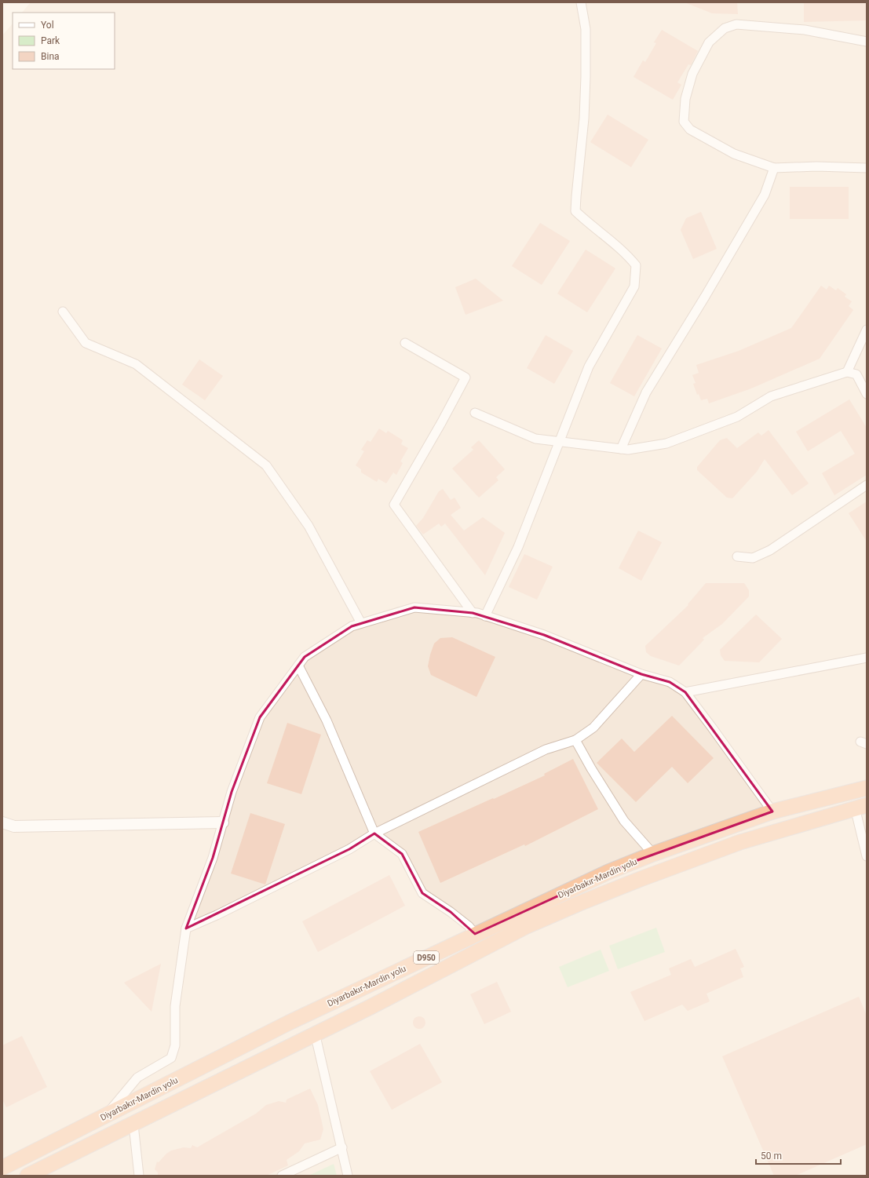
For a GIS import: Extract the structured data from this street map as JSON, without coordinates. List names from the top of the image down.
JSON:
{
  "streets": {
    "highway": ["Diyarbakır-Mardin yolu", "D950"]
  },
  "legend": ["Yol", "Park", "Bina"],
  "scale_bar": "50 m"
}
